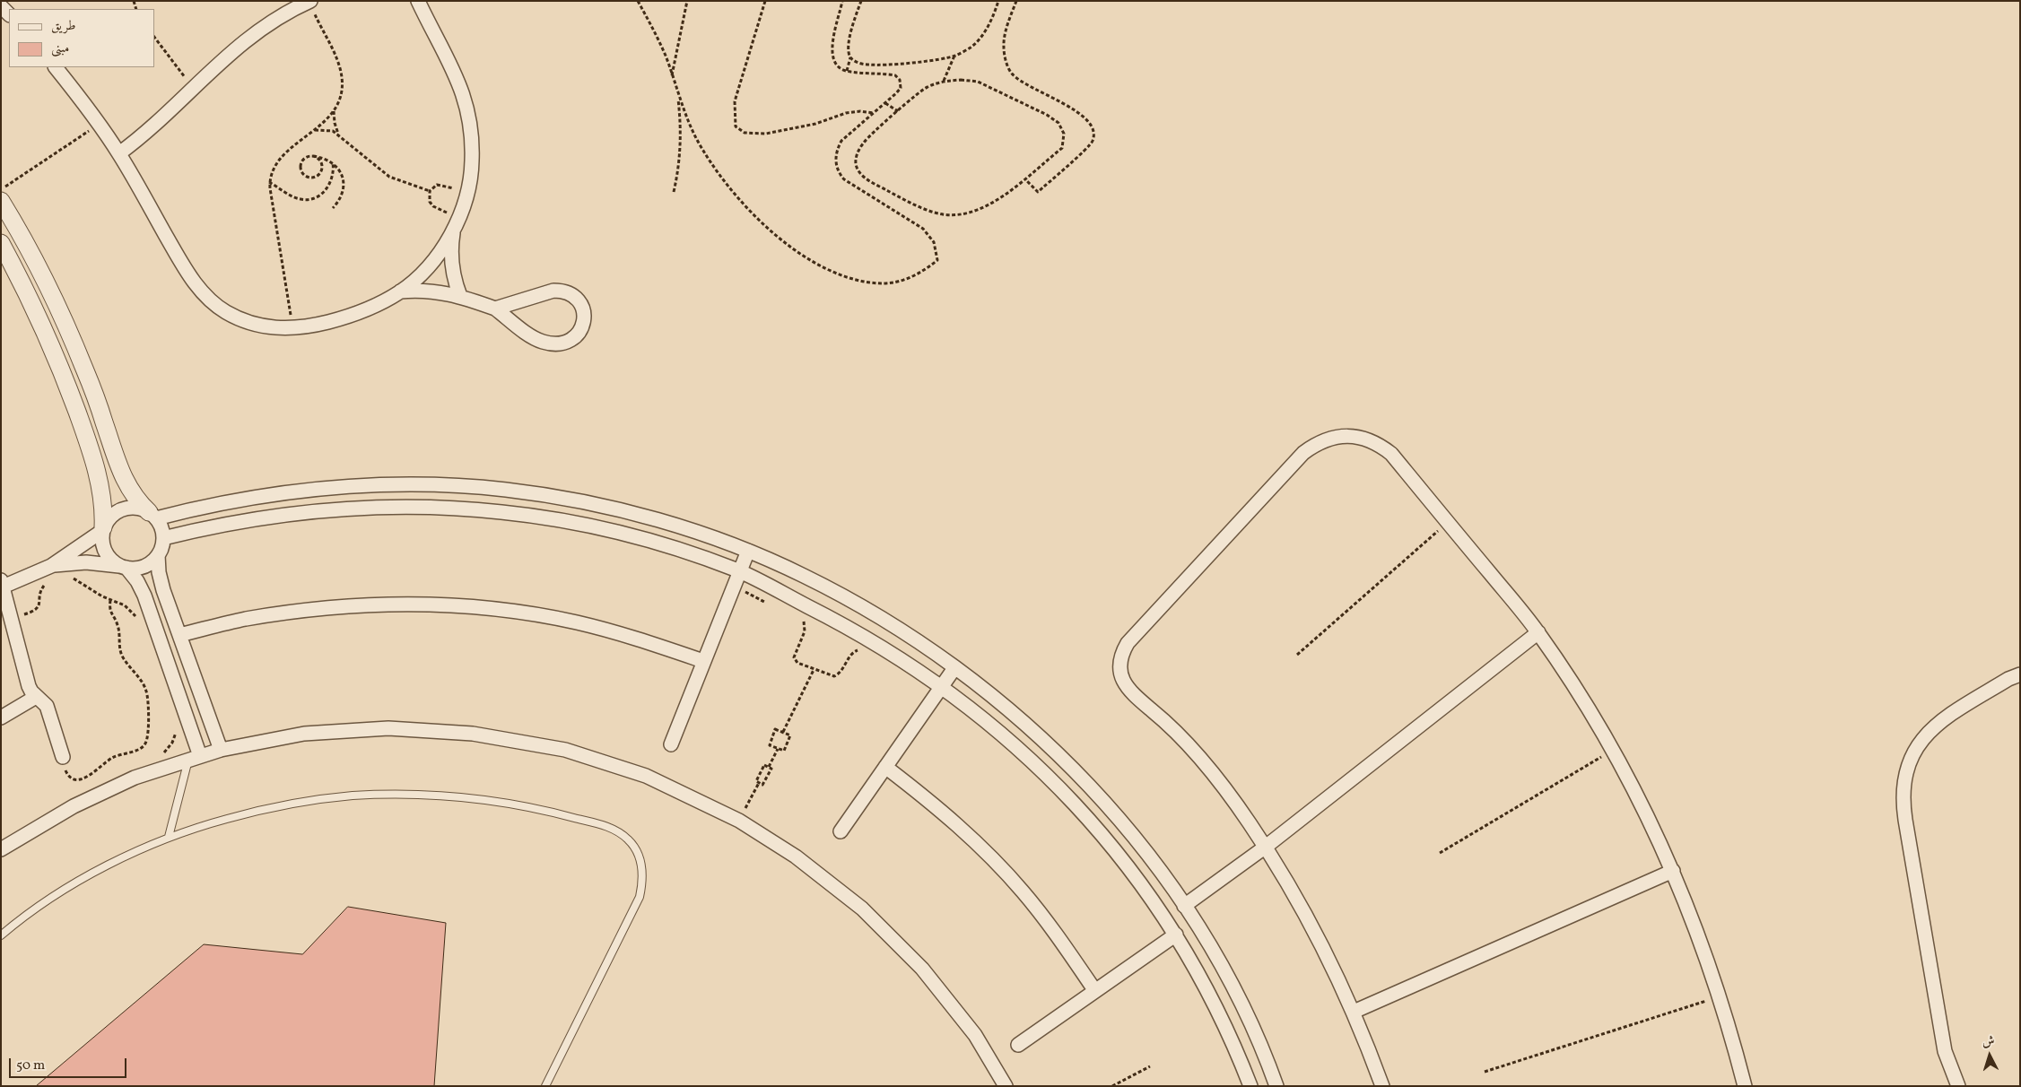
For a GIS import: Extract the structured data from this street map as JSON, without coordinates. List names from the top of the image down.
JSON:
{
  "legend": ["طريق", "مبنى"],
  "scale_bar": "50 m",
  "north": "top"
}
